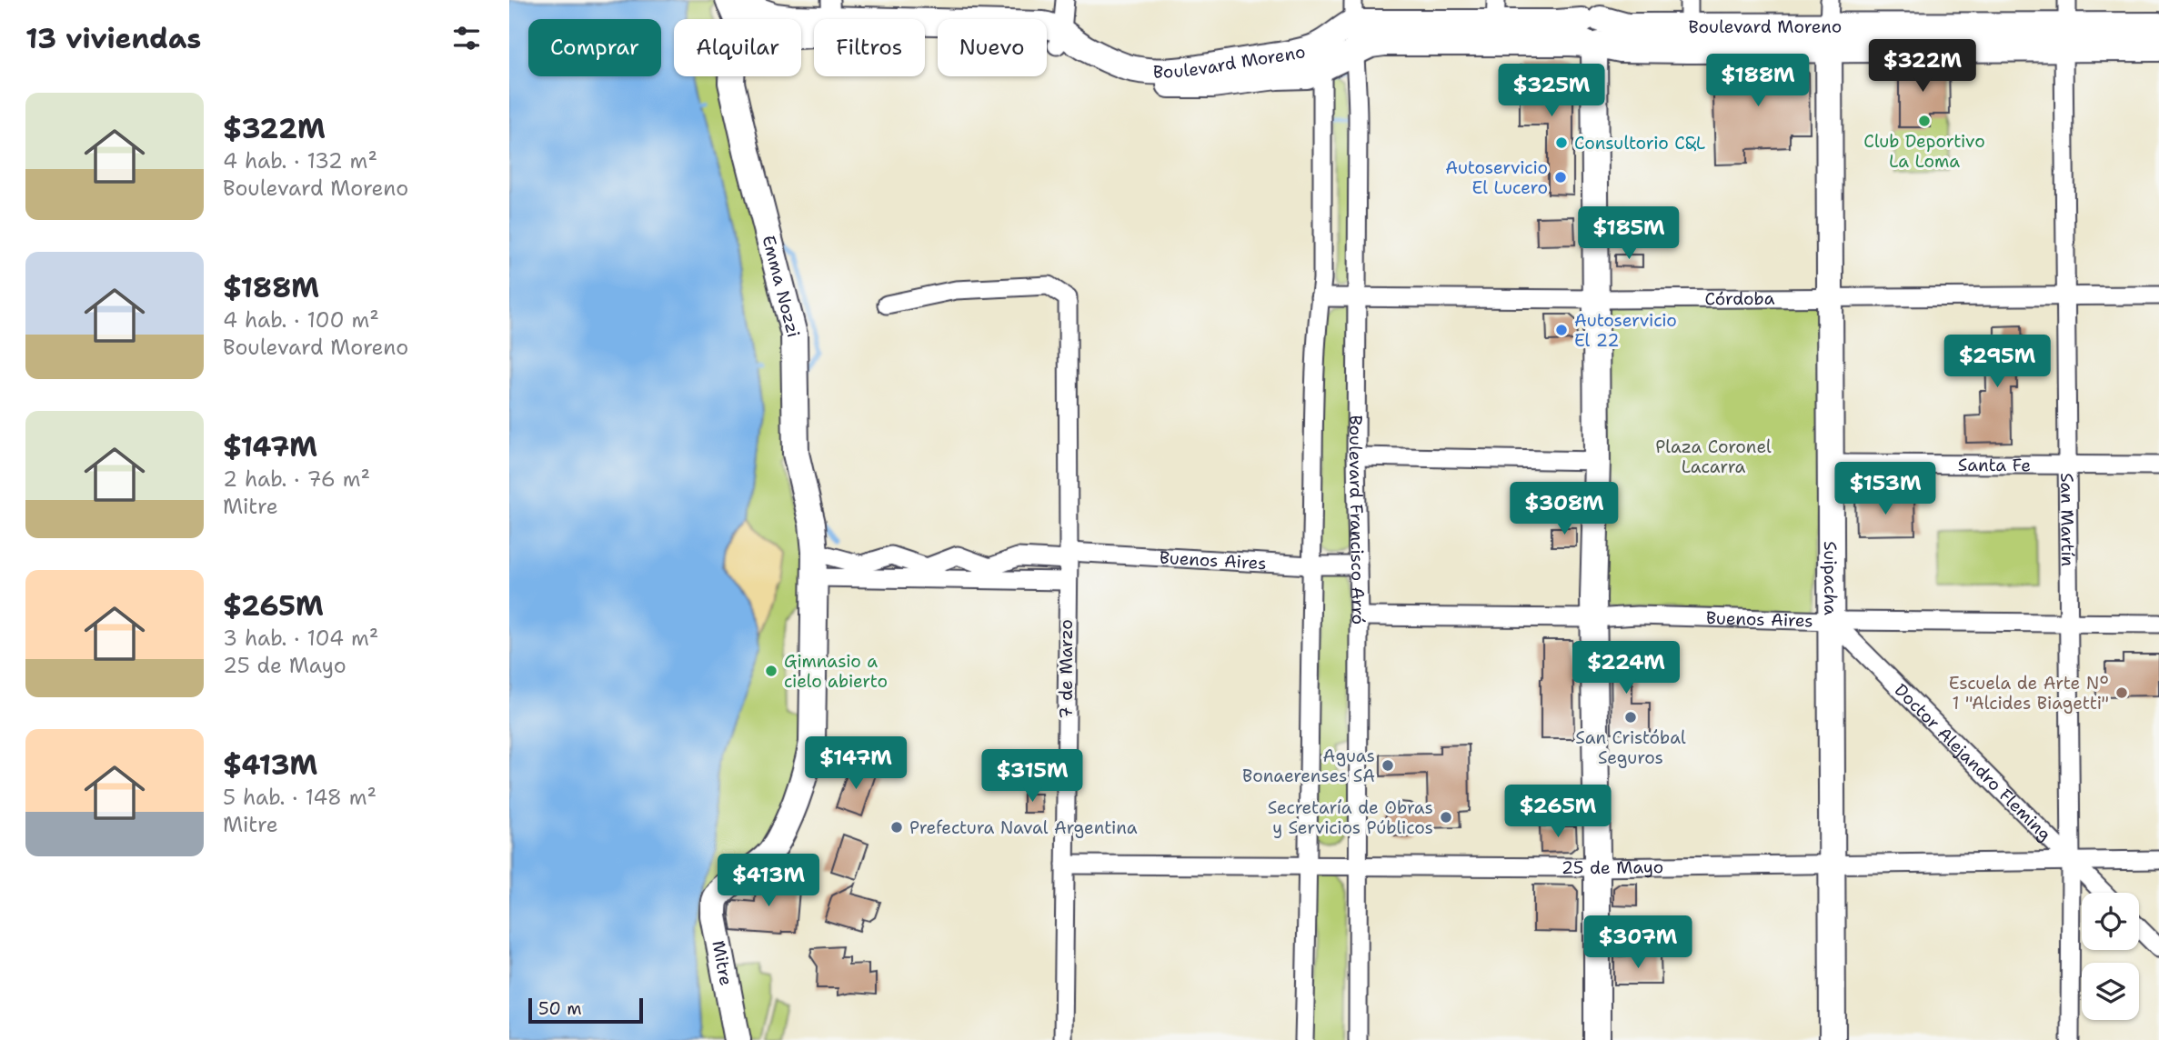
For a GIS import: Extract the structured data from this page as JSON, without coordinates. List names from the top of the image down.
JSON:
{
  "streets": {
    "main road": [
      "Boulevard Moreno",
      "Emma Nozzi",
      "Suipacha",
      "Mitre"
    ],
    "street": [
      "Córdoba",
      "Santa Fe",
      "Boulevard Francisco Arró",
      "San Martín",
      "Buenos Aires",
      "7 de Marzo",
      "Doctor Alejandro Fleming",
      "25 de Mayo"
    ]
  },
  "crossings": [
    ["Boulevard Moreno", "Emma Nozzi"],
    ["Boulevard Moreno", "Boulevard Francisco Arró"],
    ["Boulevard Moreno", "San Martín"],
    ["Boulevard Moreno", "Suipacha"],
    ["Emma Nozzi", "Buenos Aires"],
    ["Emma Nozzi", "Mitre"],
    ["Córdoba", "Boulevard Francisco Arró"],
    ["Córdoba", "San Martín"],
    ["Córdoba", "Suipacha"],
    ["Santa Fe", "San Martín"],
    ["Santa Fe", "Suipacha"],
    ["Boulevard Francisco Arró", "Buenos Aires"],
    ["Boulevard Francisco Arró", "25 de Mayo"],
    ["San Martín", "Buenos Aires"],
    ["San Martín", "Doctor Alejandro Fleming"],
    ["San Martín", "25 de Mayo"],
    ["Buenos Aires", "Suipacha"],
    ["Buenos Aires", "7 de Marzo"],
    ["Buenos Aires", "Doctor Alejandro Fleming"],
    ["Suipacha", "Doctor Alejandro Fleming"],
    ["Suipacha", "25 de Mayo"],
    ["7 de Marzo", "25 de Mayo"],
    ["Doctor Alejandro Fleming", "25 de Mayo"]
  ],
  "parks": ["Plaza Coronel Lacarra"],
  "places": [
    "Club Deportivo La Loma",
    "Consultorio C&L",
    "Autoservicio El Lucero",
    "Autoservicio El 22",
    "Gimnasio a cielo abierto",
    "Escuela de Arte N° 1 \"Alcides Biagetti\"",
    "San Cristóbal Seguros",
    "Aguas Bonaerenses SA",
    "Secretaría de Obras y Servicios Públicos",
    "Prefectura Naval Argentina"
  ],
  "scale_bar": "50 m",
  "page": {
    "heading": "13 viviendas",
    "chip": [
      "Comprar",
      "Alquilar",
      "Filtros",
      "Nuevo"
    ],
    "price": [
      "$322M",
      "$188M",
      "$325M",
      "$185M",
      "$295M",
      "$153M",
      "$308M",
      "$224M",
      "$147M",
      "$315M",
      "$265M",
      "$413M",
      "$307M"
    ],
    "list": [
      {
        "name": "$322M",
        "note": "4 hab. · 132 m² · Boulevard Moreno"
      },
      {
        "name": "$188M",
        "note": "4 hab. · 100 m² · Boulevard Moreno"
      },
      {
        "name": "$147M",
        "note": "2 hab. · 76 m² · Mitre"
      },
      {
        "name": "$265M",
        "note": "3 hab. · 104 m² · 25 de Mayo"
      },
      {
        "name": "$413M",
        "note": "5 hab. · 148 m² · Mitre"
      }
    ],
    "scale": "50 m"
  }
}
